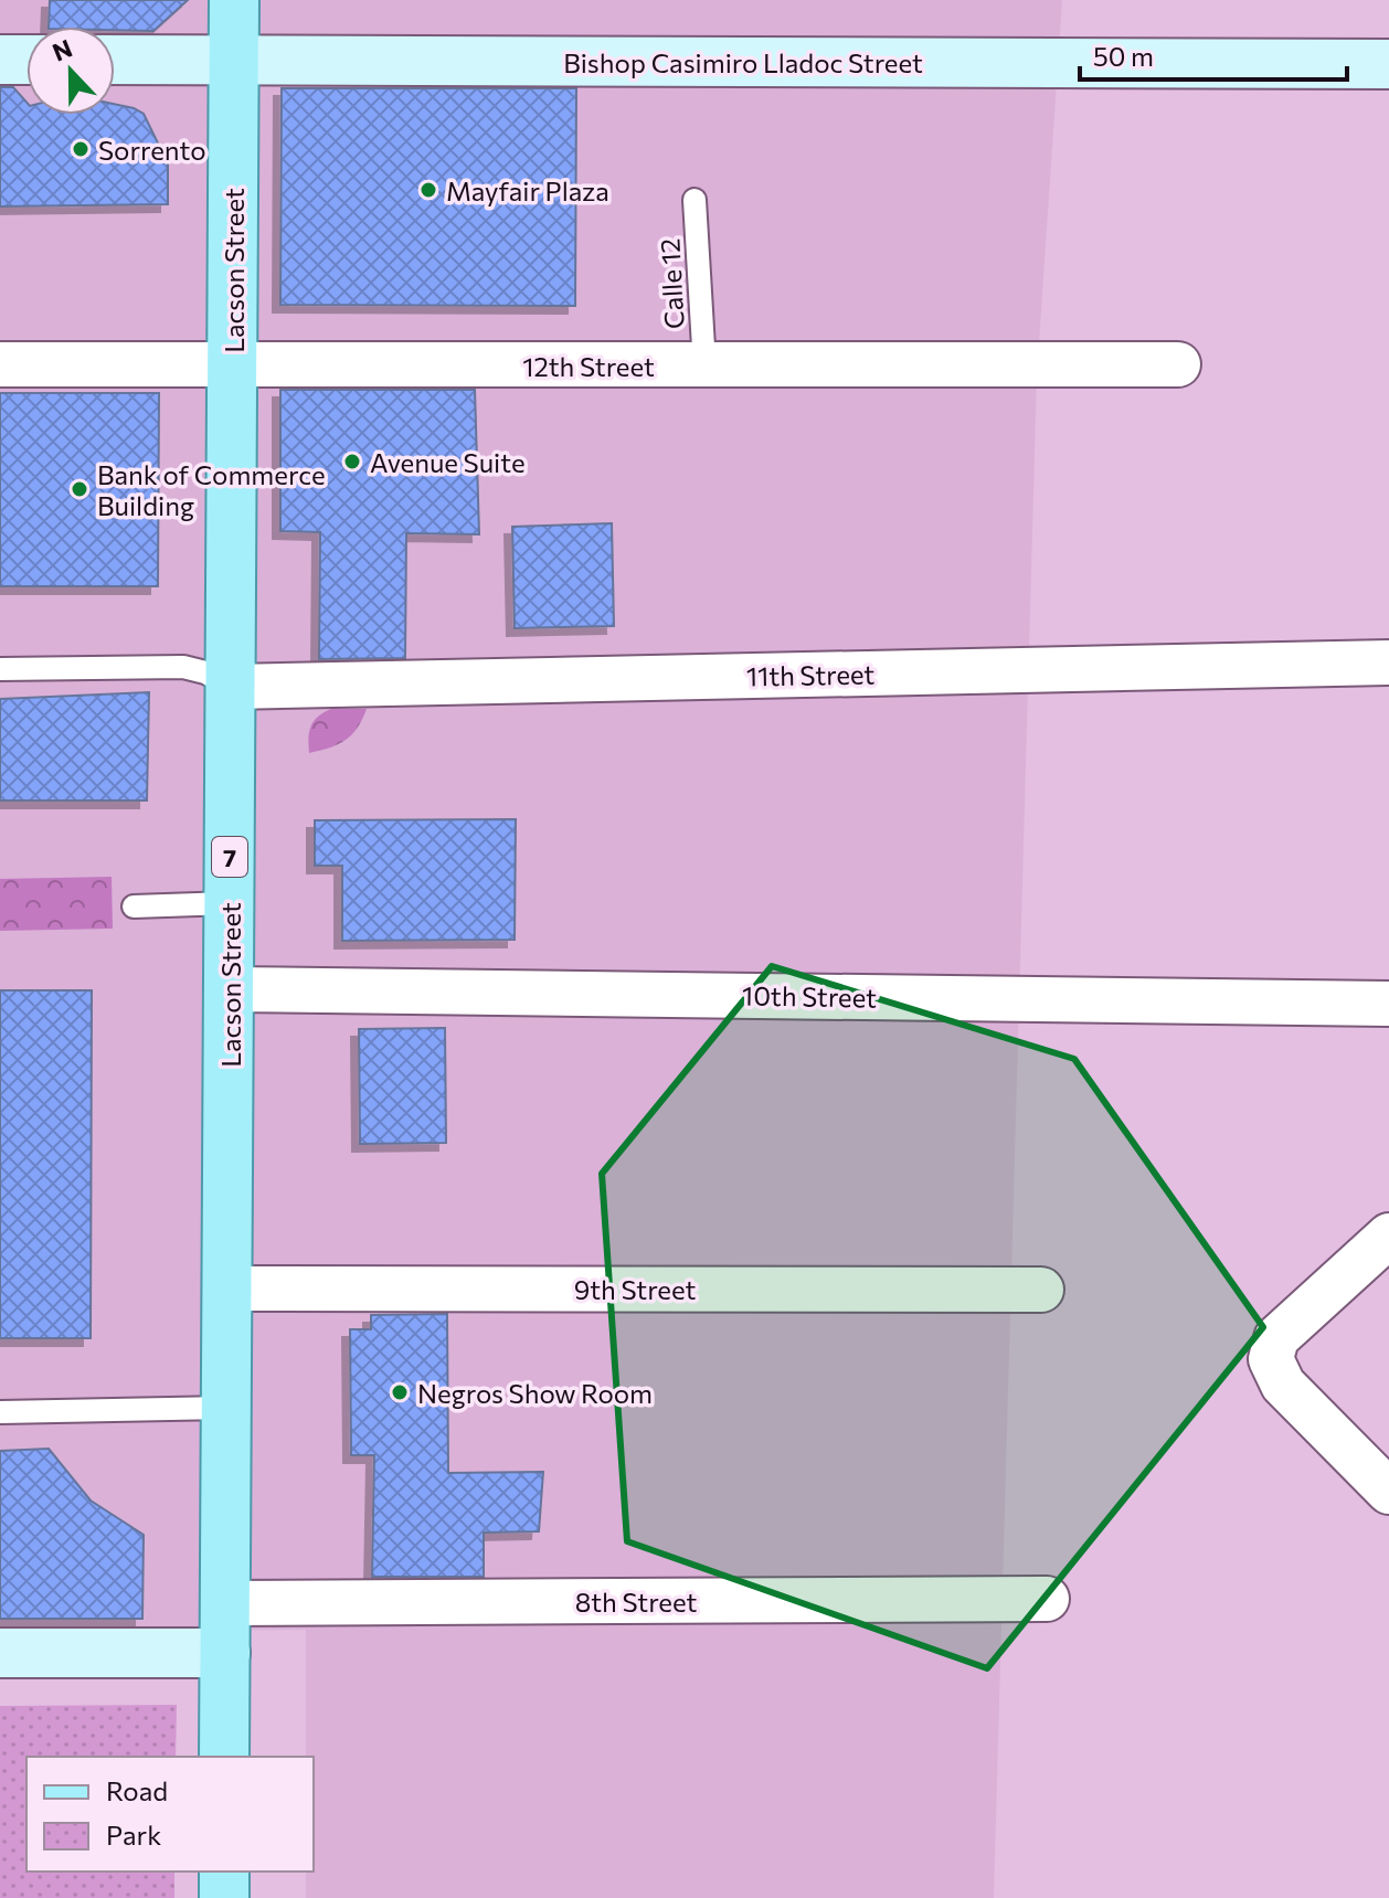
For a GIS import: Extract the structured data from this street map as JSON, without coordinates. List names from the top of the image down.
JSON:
{
  "streets": {
    "main road": ["Lacson Street", "7"],
    "street": [
      "Bishop Casimiro Lladoc Street",
      "12th Street",
      "11th Street",
      "10th Street",
      "9th Street",
      "8th Street"
    ],
    "lane": ["Calle 12"]
  },
  "crossings": [
    ["Bishop Casimiro Lladoc Street", "Lacson Street"],
    ["Lacson Street", "12th Street"],
    ["Lacson Street", "11th Street"],
    ["Lacson Street", "10th Street"],
    ["Lacson Street", "9th Street"],
    ["Lacson Street", "8th Street"],
    ["Calle 12", "12th Street"]
  ],
  "places": [
    "Sorrento",
    "Mayfair Plaza",
    "Avenue Suite",
    "Bank of Commerce Building",
    "Negros Show Room"
  ],
  "legend": ["Road", "Park"],
  "scale_bar": "50 m",
  "north": "top"
}
